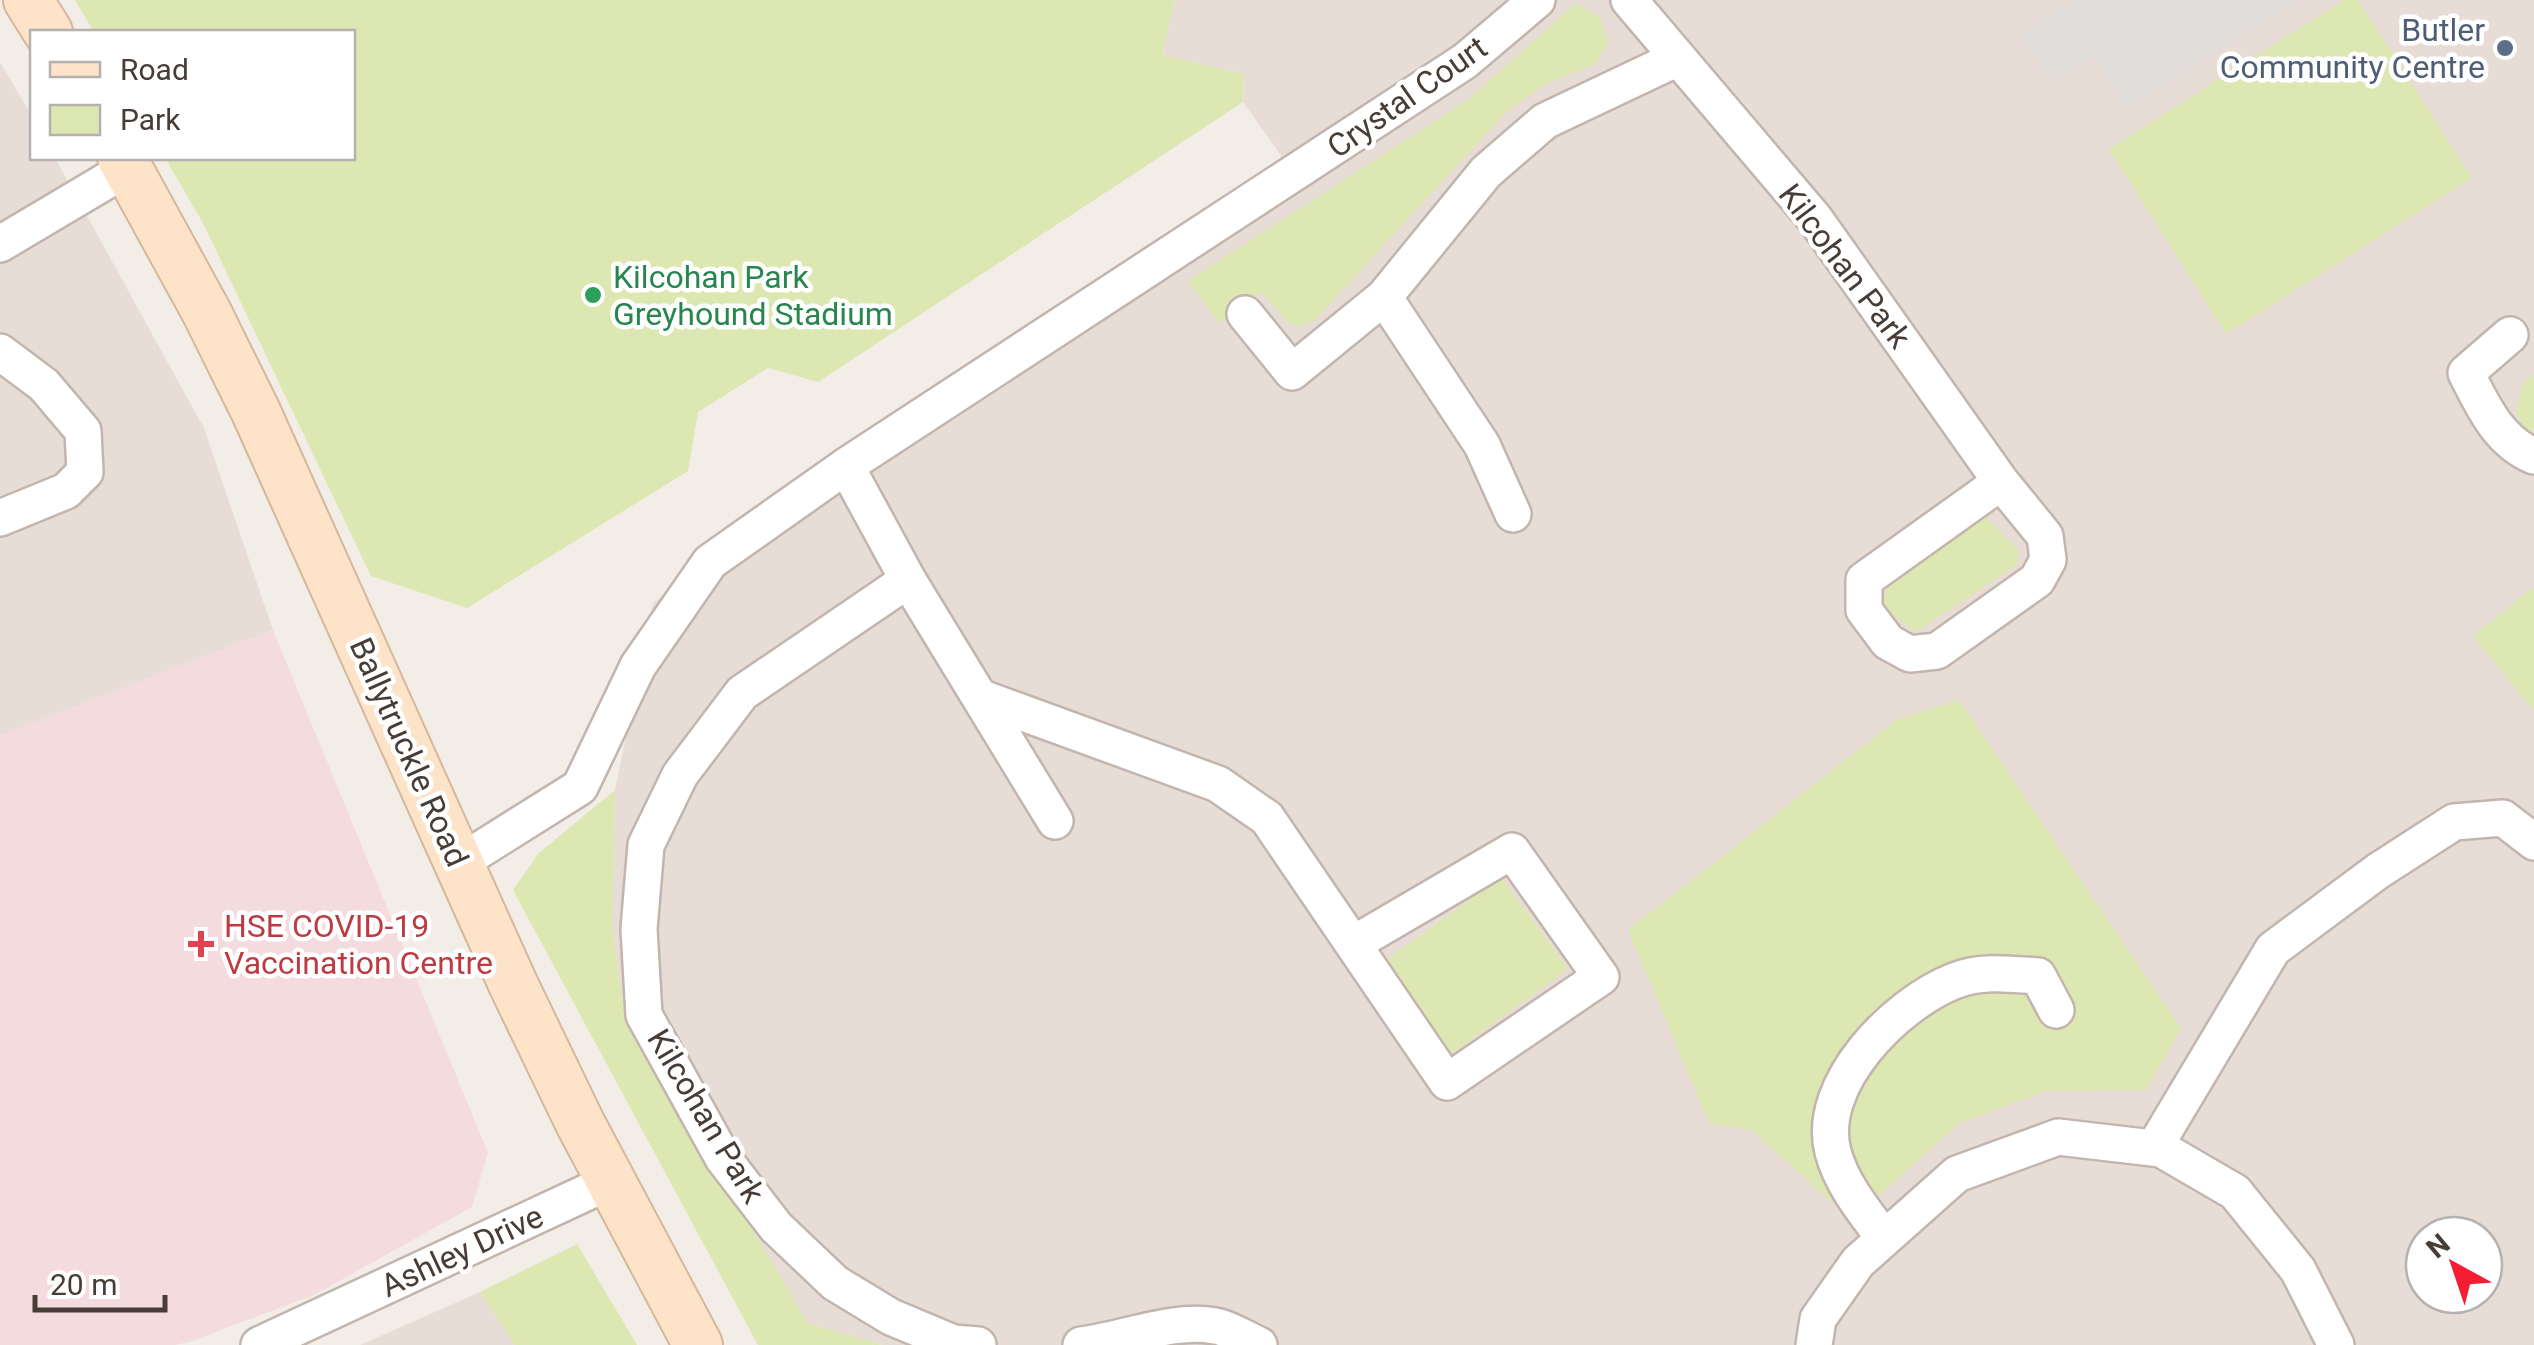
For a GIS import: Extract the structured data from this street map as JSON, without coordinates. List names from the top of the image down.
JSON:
{
  "streets": {
    "street": [
      "Crystal Court",
      "Kilcohan Park",
      "Ballytruckle Road",
      "Ashley Drive"
    ]
  },
  "crossings": [
    ["Crystal Court", "Ballytruckle Road"],
    ["Ballytruckle Road", "Ashley Drive"]
  ],
  "places": {
    "other": ["Butler Community Centre", "Kilcohan Park Greyhound Stadium"],
    "health": ["HSE COVID-19 Vaccination Centre"]
  },
  "legend": ["Road", "Park"],
  "scale_bar": "20 m",
  "north": "top left"
}
